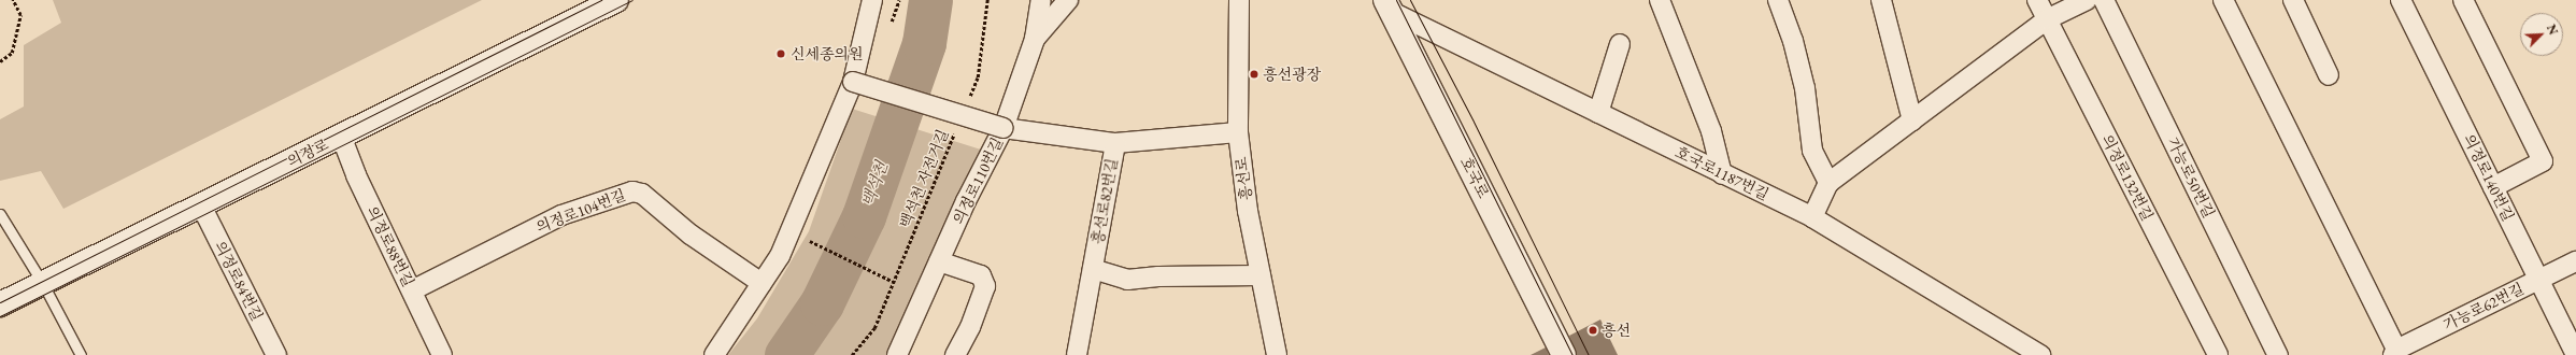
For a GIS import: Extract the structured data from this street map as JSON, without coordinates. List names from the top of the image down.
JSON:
{
  "streets": {
    "street": [
      "의정로",
      "호국로1187번길",
      "호국로",
      "의정로132번길",
      "가능로50번길",
      "의정로140번길",
      "흥선로",
      "의정로110번길",
      "흥선로82번길",
      "의정로104번길",
      "의정로88번길",
      "의정로84번길",
      "가능로62번길"
    ],
    "path": ["백석천 자전거길"]
  },
  "crossings": [
    ["의정로", "의정로88번길"],
    ["의정로", "의정로84번길"],
    ["호국로1187번길", "호국로"],
    ["의정로140번길", "가능로62번길"],
    ["흥선로", "흥선로82번길"],
    ["의정로104번길", "의정로88번길"]
  ],
  "water": ["백석천"],
  "places": ["신세종의원", "흥선광장", "흥선"],
  "north": "top right"
}
